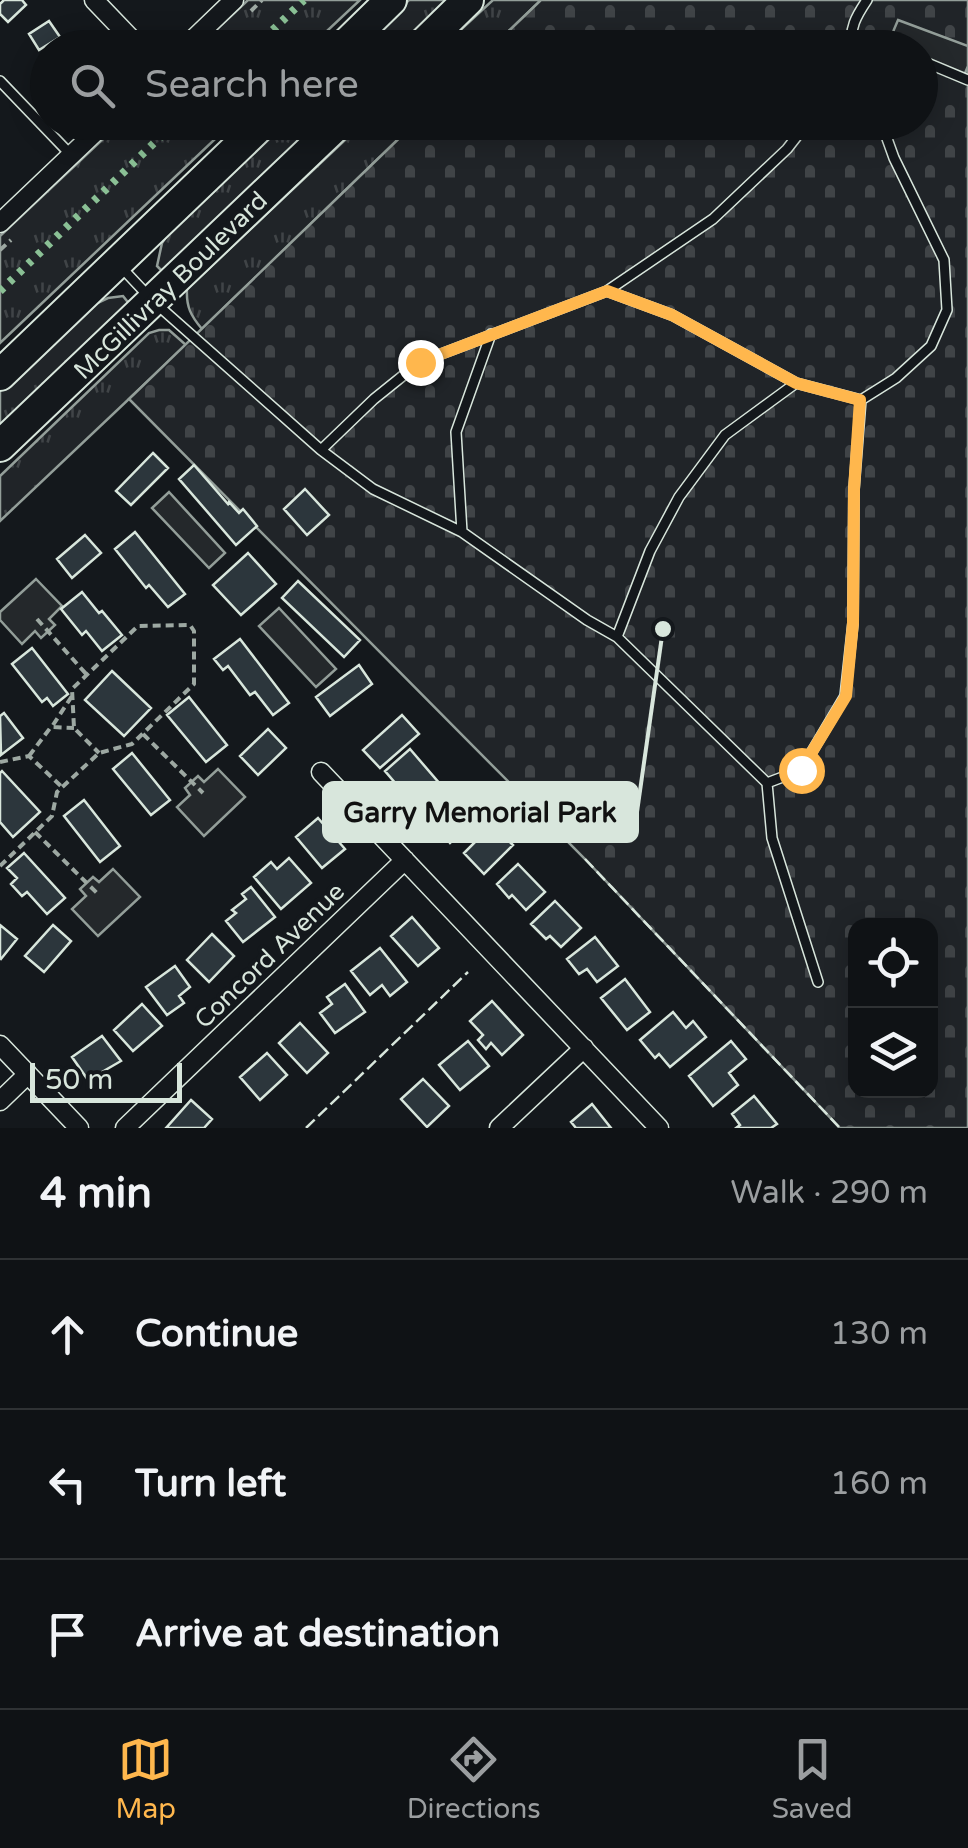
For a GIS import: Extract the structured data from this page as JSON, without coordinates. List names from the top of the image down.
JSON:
{
  "streets": {
    "main road": ["McGillivray Boulevard"],
    "street": ["Concord Avenue"]
  },
  "places": ["Garry Memorial Park"],
  "scale_bar": "50 m",
  "page": {
    "search": "Search here",
    "scale": "50 m",
    "heading": ["4 min", "Walk · 290 m"],
    "list": [
      ["Continue", "130 m"],
      ["Turn left", "160 m"],
      "Arrive at destination"
    ],
    "nav": ["Map", "Directions", "Saved"]
  }
}
